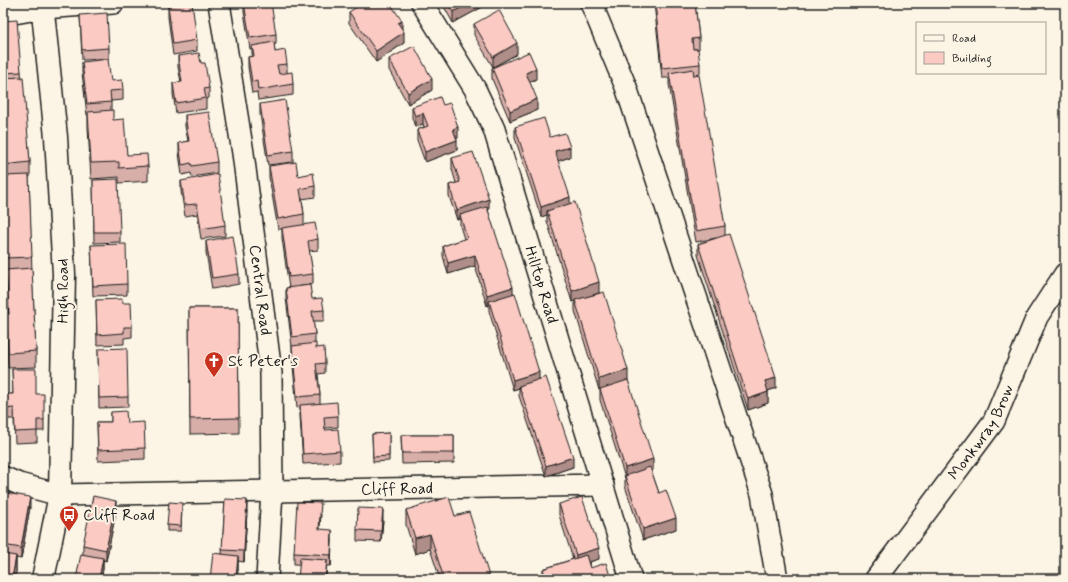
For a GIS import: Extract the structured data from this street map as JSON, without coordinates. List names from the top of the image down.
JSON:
{
  "streets": {
    "street": [
      "Hilltop Road",
      "Central Road",
      "High Road",
      "Monkwray Brow",
      "Cliff Road"
    ]
  },
  "crossings": [
    ["Hilltop Road", "Cliff Road"],
    ["Central Road", "Cliff Road"],
    ["High Road", "Cliff Road"]
  ],
  "places": {
    "church": ["St Peter's"],
    "bus stop": ["Cliff Road"]
  },
  "legend": ["Road", "Building"]
}
